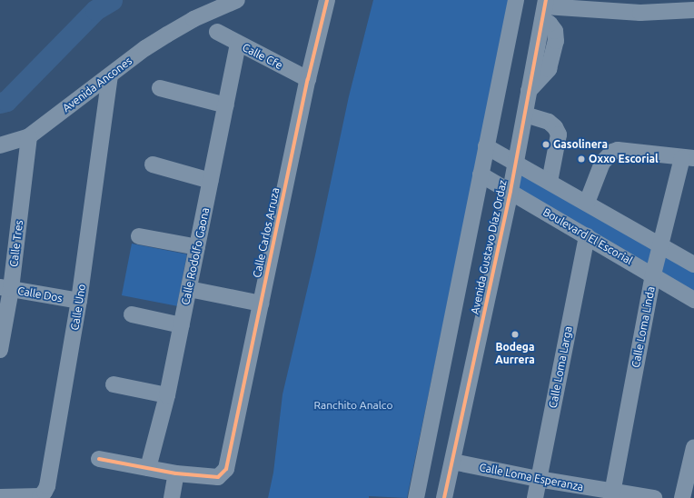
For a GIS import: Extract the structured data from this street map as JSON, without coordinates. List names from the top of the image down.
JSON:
{
  "streets": {
    "street": [
      "Calle Cfe",
      "Avenida Ancones",
      "Calle Carlos Arruza",
      "Boulevard El Escorial",
      "Calle Tres",
      "Avenida Gustavo Díaz Ordaz",
      "Calle Rodolfo Gaona",
      "Calle Dos",
      "Calle Uno",
      "Calle Loma Linda",
      "Calle Loma Larga",
      "Calle Loma Esperanza"
    ]
  },
  "crossings": [
    ["Calle Cfe", "Calle Carlos Arruza"],
    ["Calle Cfe", "Calle Rodolfo Gaona"],
    ["Avenida Ancones", "Calle Tres"],
    ["Avenida Ancones", "Calle Uno"],
    ["Boulevard El Escorial", "Avenida Gustavo Díaz Ordaz"],
    ["Boulevard El Escorial", "Calle Loma Linda"],
    ["Boulevard El Escorial", "Calle Loma Larga"],
    ["Calle Tres", "Calle Dos"],
    ["Avenida Gustavo Díaz Ordaz", "Calle Loma Esperanza"],
    ["Calle Dos", "Calle Uno"],
    ["Calle Loma Linda", "Calle Loma Esperanza"],
    ["Calle Loma Larga", "Calle Loma Esperanza"]
  ],
  "parks": ["Ranchito Analco"],
  "places": ["Gasolinera", "Oxxo Escorial", "Bodega Aurrera"]
}
